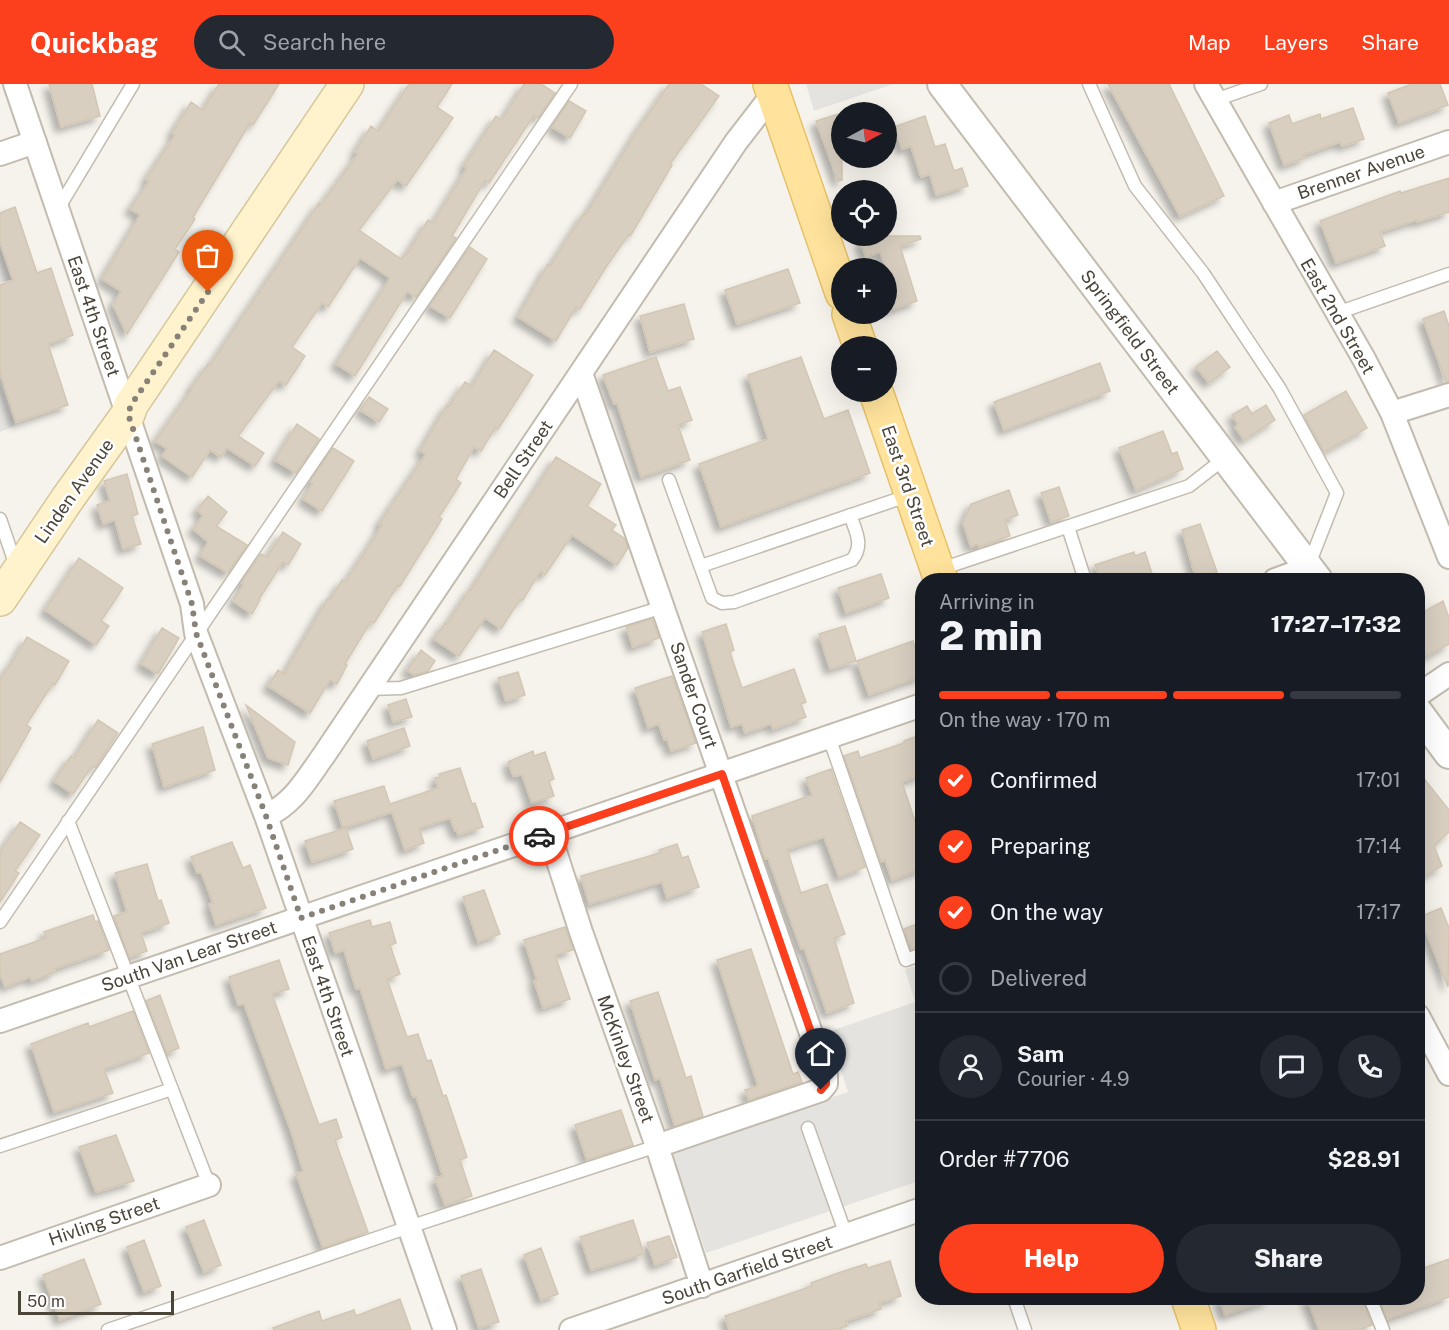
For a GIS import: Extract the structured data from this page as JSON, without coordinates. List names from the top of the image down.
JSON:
{
  "streets": {
    "main road": ["East 3rd Street", "Linden Avenue"],
    "street": [
      "Brenner Avenue",
      "East 4th Street",
      "East 2nd Street",
      "Springfield Street",
      "Bell Street",
      "Sander Court",
      "South Van Lear Street",
      "McKinley Street",
      "Hivling Street",
      "South Garfield Street"
    ]
  },
  "crossings": [
    ["Brenner Avenue", "East 2nd Street"],
    ["East 4th Street", "Bell Street"],
    ["East 4th Street", "Linden Avenue"],
    ["East 4th Street", "South Van Lear Street"],
    ["Bell Street", "Sander Court"],
    ["Sander Court", "South Van Lear Street"],
    ["Sander Court", "McKinley Street"],
    ["South Van Lear Street", "McKinley Street"],
    ["McKinley Street", "South Garfield Street"]
  ],
  "scale_bar": "50 m",
  "north": "right",
  "page": {
    "header": "Quickbag",
    "search": "Search here",
    "nav": ["Map", "Layers", "Share"],
    "map_buttons": ["+", "−"],
    "heading": ["2 min", "Arriving in", "17:27–17:32"],
    "panel": [
      "Sam",
      "Courier · 4.9",
      "Order #7706",
      "$28.91"
    ],
    "bar": "On the way · 170 m",
    "list": [
      ["Confirmed", "17:01"],
      ["Preparing", "17:14"],
      ["On the way", "17:17"],
      "Delivered"
    ],
    "buttons": ["Help", "Share"],
    "scale": "50 m"
  }
}
